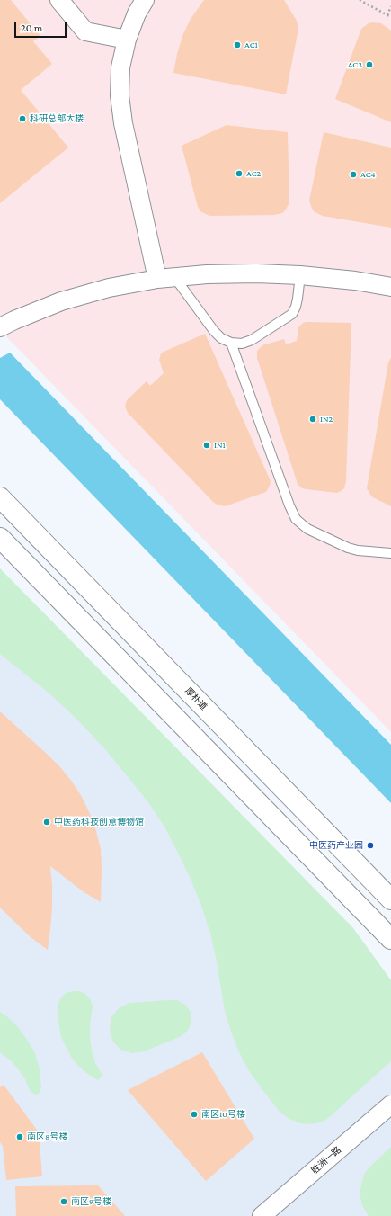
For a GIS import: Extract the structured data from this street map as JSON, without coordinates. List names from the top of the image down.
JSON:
{
  "streets": {
    "main road": ["厚朴道"],
    "street": ["胜洲一路"]
  },
  "places": [
    "AC1",
    "AC3",
    "科研总部大楼",
    "AC2",
    "AC4",
    "IN2",
    "IN1",
    "中医药科技创意博物馆",
    "中医药产业园",
    "南区10号楼",
    "南区8号楼",
    "南区9号楼"
  ],
  "scale_bar": "20 m"
}
